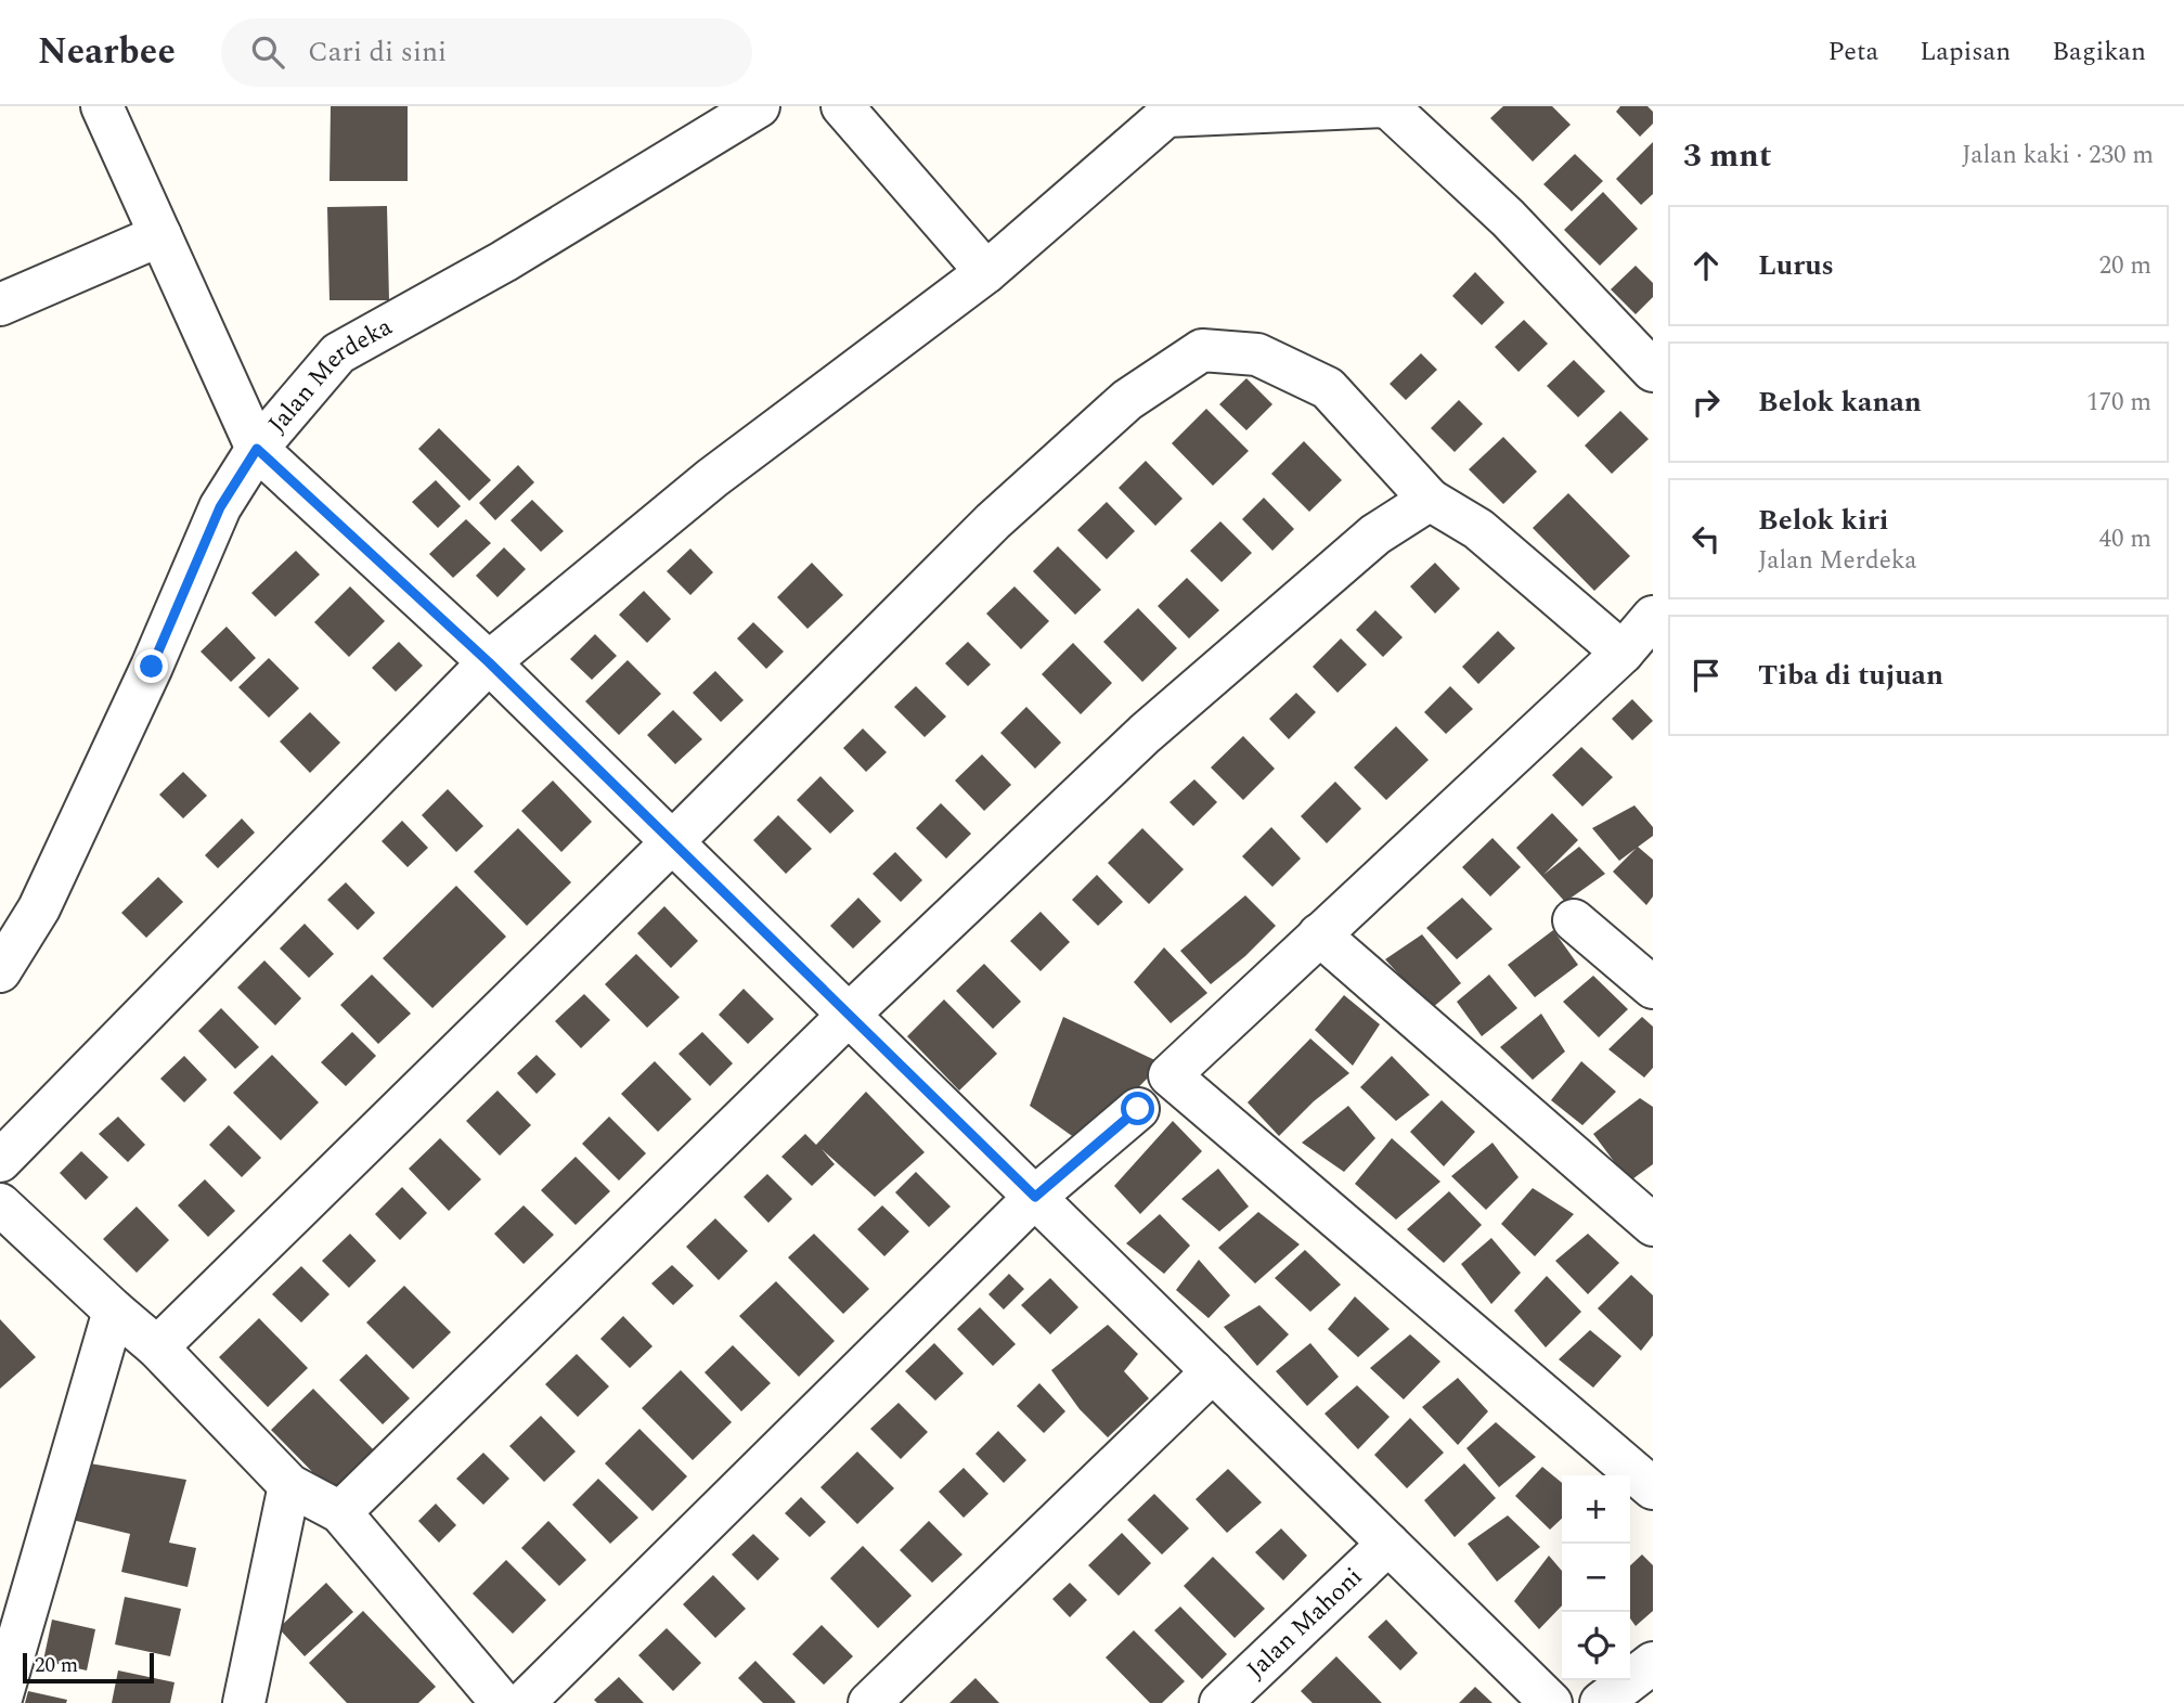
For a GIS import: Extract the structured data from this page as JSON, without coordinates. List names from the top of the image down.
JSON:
{
  "streets": {
    "street": ["Jalan Merdeka", "Jalan Mahoni"]
  },
  "scale_bar": "20 m",
  "page": {
    "header": "Nearbee",
    "search": "Cari di sini",
    "nav": ["Peta", "Lapisan", "Bagikan"],
    "heading": ["3 mnt", "Jalan kaki · 230 m"],
    "list": [
      ["Lurus", "20 m"],
      ["Belok kanan", "170 m"],
      ["Belok kiri", "Jalan Merdeka", "40 m"],
      "Tiba di tujuan"
    ],
    "map_buttons": ["+", "−"],
    "scale": "20 m"
  }
}
